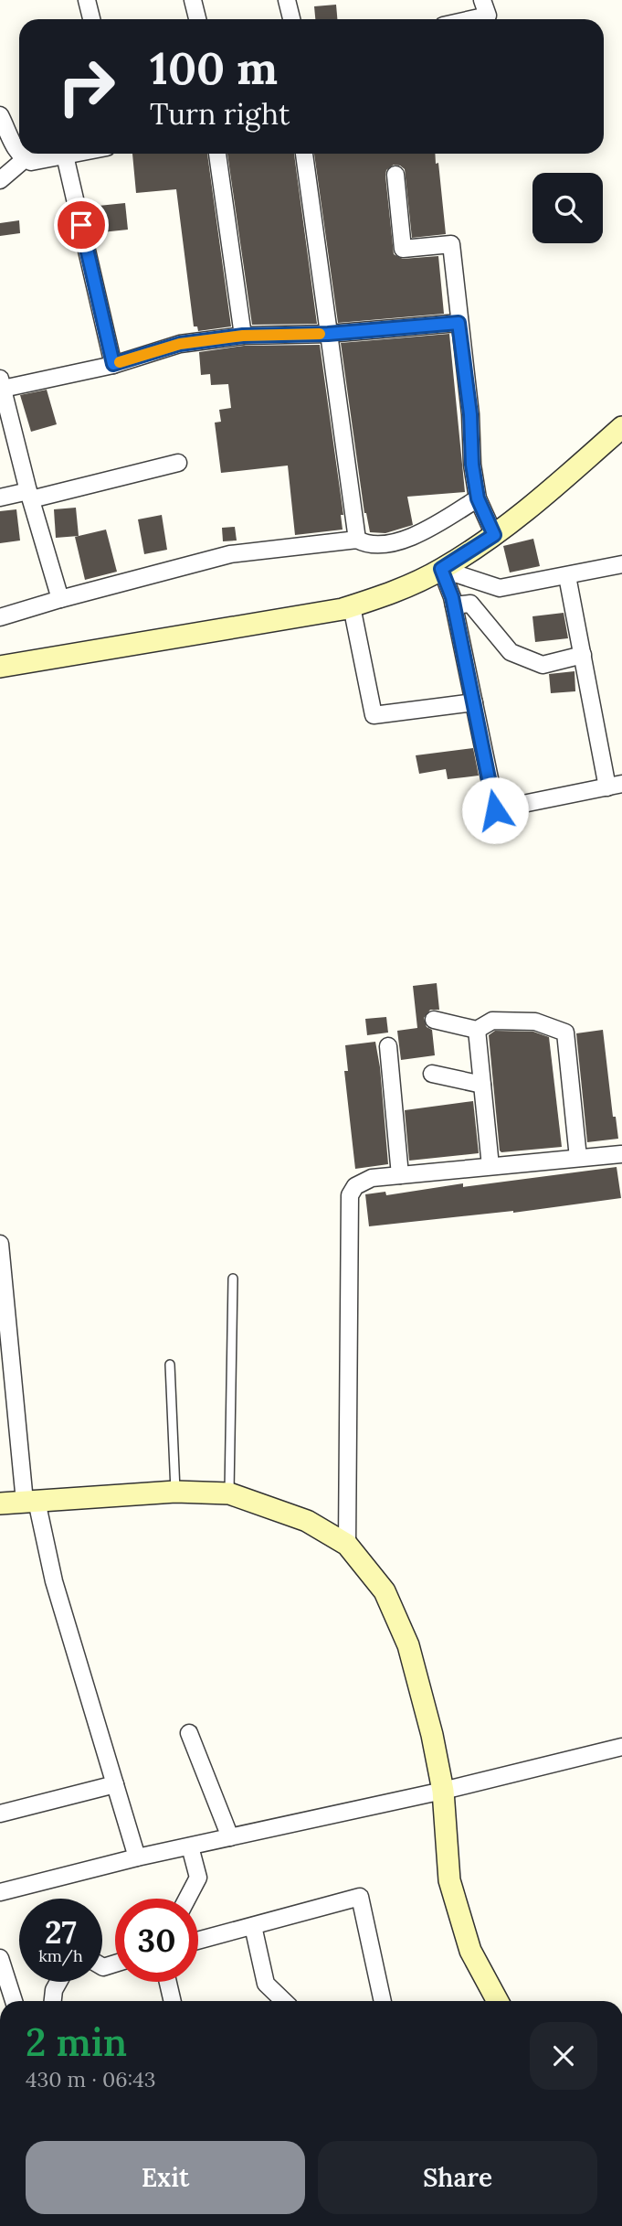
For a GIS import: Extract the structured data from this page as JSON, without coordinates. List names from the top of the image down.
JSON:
{
  "page": {
    "turn": ["100 m", "Turn right"],
    "speed": "27 km/h",
    "limit": "30",
    "heading": ["2 min", "430 m · 06:43"],
    "buttons": ["Exit", "Share"]
  }
}
